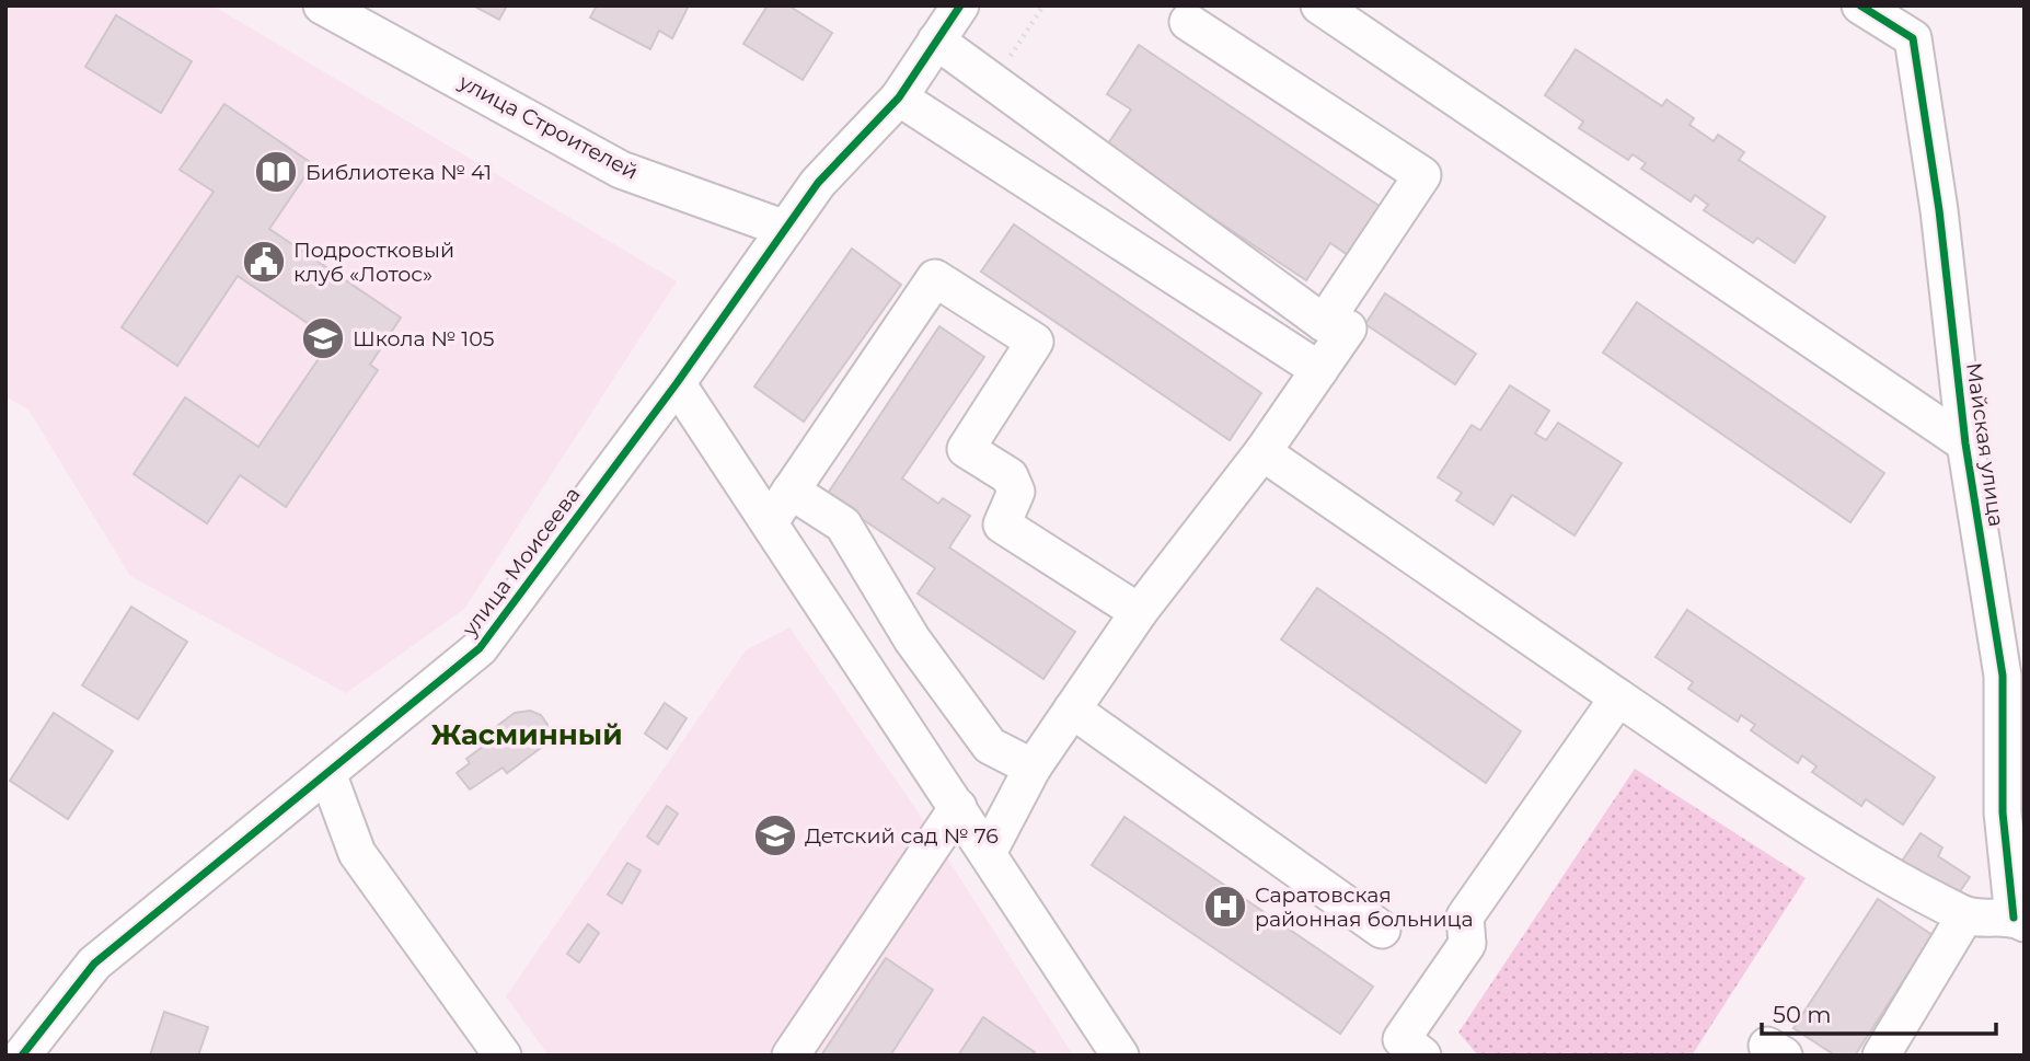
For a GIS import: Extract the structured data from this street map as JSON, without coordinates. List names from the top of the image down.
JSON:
{
  "streets": {
    "street": ["улица Строителей", "Майская улица", "улица Моисеева"]
  },
  "crossings": [
    ["улица Строителей", "улица Моисеева"]
  ],
  "districts": ["Жасминный"],
  "places": {
    "library": ["Библиотека № 41"],
    "public building": ["Подростковый клуб «Лотос»"],
    "school or university": ["Школа № 105", "Детский сад № 76"],
    "hospital": ["Саратовская районная больница"]
  },
  "scale_bar": "50 m"
}
